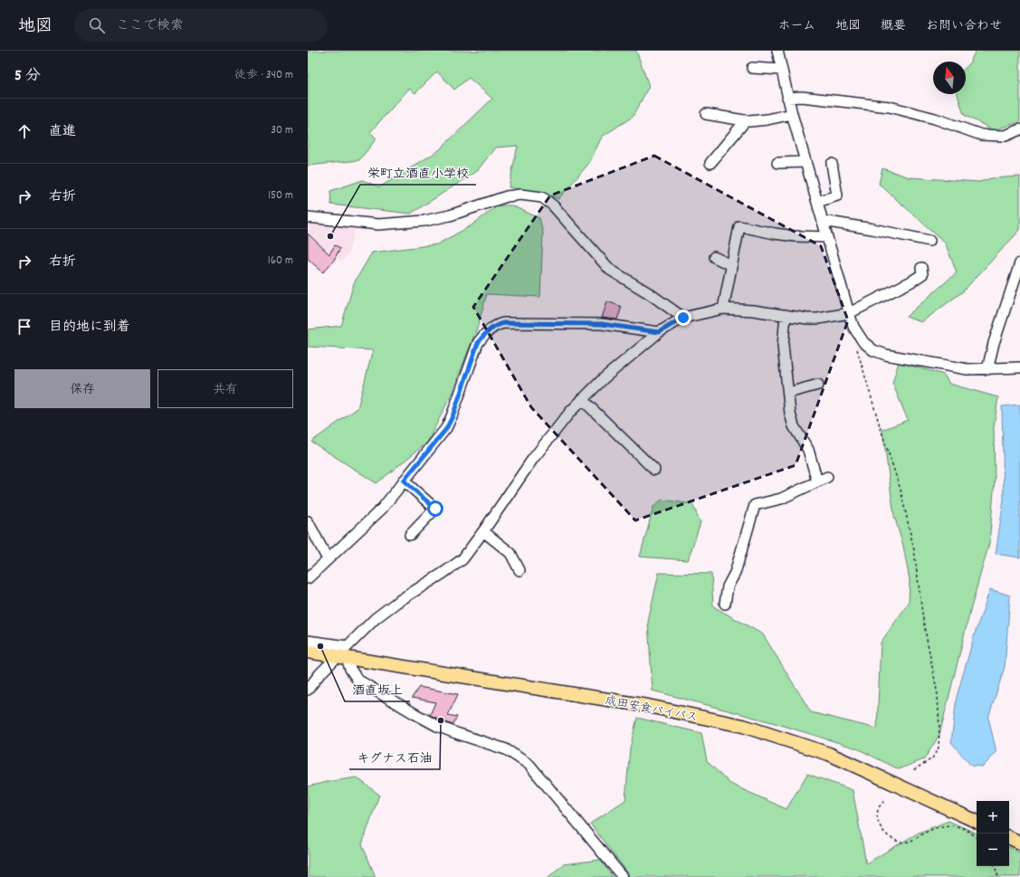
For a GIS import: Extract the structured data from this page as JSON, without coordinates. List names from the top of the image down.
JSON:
{
  "streets": {
    "main road": ["成田安食バイパス"]
  },
  "places": ["栄町立酒直小学校", "酒直坂上", "キグナス石油"],
  "north": "top",
  "page": {
    "header": "地図",
    "search": "ここで検索",
    "nav": [
      "ホーム",
      "地図",
      "概要",
      "お問い合わせ"
    ],
    "heading": ["5 分", "徒歩 · 340 m"],
    "list": [
      ["直進", "30 m"],
      ["右折", "150 m"],
      ["右折", "160 m"],
      "目的地に到着"
    ],
    "buttons": ["保存", "共有"],
    "map_buttons": ["+", "−"]
  }
}
